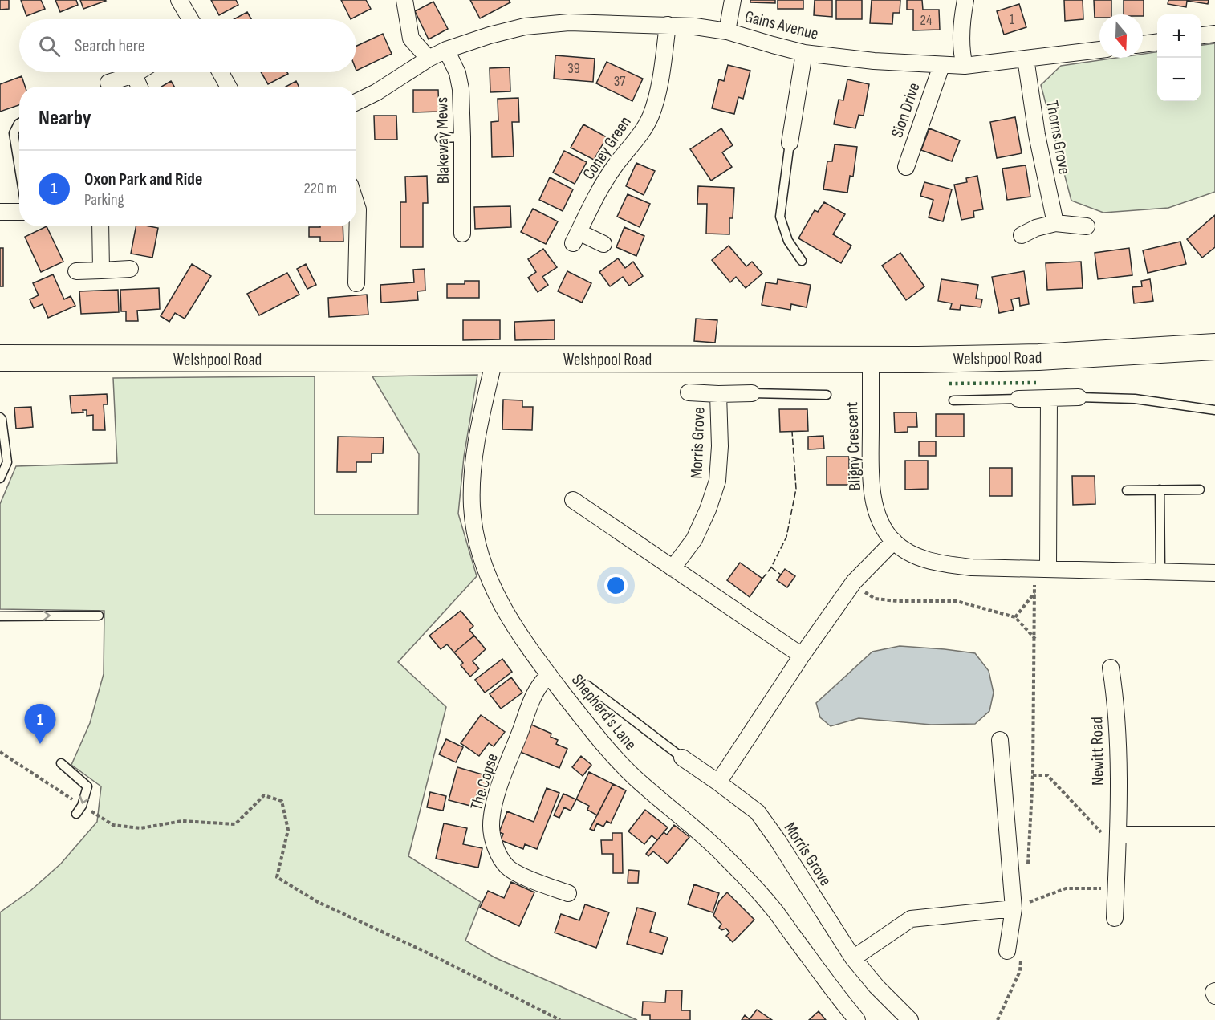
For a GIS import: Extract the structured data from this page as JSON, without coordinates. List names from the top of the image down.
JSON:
{
  "streets": {
    "main road": ["Welshpool Road"],
    "street": [
      "Gains Avenue",
      "Sion Drive",
      "Thorns Grove",
      "Blakeway Mews",
      "Coney Green",
      "Morris Grove",
      "Bligny Crescent",
      "Shepherd's Lane",
      "Newitt Road",
      "The Copse"
    ]
  },
  "crossings": [
    ["Gains Avenue", "Sion Drive"],
    ["Gains Avenue", "Thorns Grove"],
    ["Gains Avenue", "Blakeway Mews"],
    ["Gains Avenue", "Coney Green"],
    ["Welshpool Road", "Bligny Crescent"],
    ["Welshpool Road", "Shepherd's Lane"],
    ["Shepherd's Lane", "The Copse"]
  ],
  "house_numbers": [
    "1",
    "24",
    "39",
    "37"
  ],
  "north": "bottom",
  "page": {
    "map_buttons": ["+", "−"],
    "search": "Search here",
    "heading": "Nearby",
    "list": [
      {
        "mark": "1",
        "name": "Oxon Park and Ride",
        "note": "Parking",
        "value": "220 m"
      }
    ],
    "pins": "1"
  }
}
